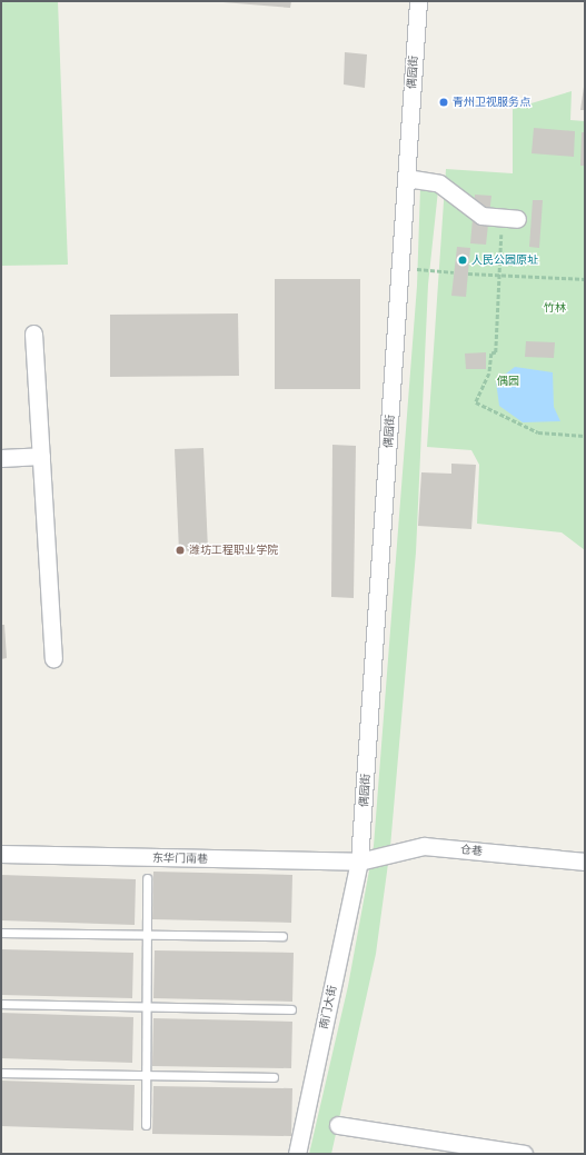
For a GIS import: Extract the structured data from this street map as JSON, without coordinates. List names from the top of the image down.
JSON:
{
  "streets": {
    "street": [
      "偶园街",
      "仓巷",
      "东华门南巷",
      "南门大街"
    ]
  },
  "crossings": [
    ["偶园街", "仓巷"],
    ["偶园街", "东华门南巷"],
    ["偶园街", "南门大街"],
    ["仓巷", "东华门南巷"],
    ["仓巷", "南门大街"],
    ["东华门南巷", "南门大街"]
  ],
  "parks": ["竹林", "偶园"],
  "places": ["青州卫视服务点", "人民公园原址", "潍坊工程职业学院"]
}
